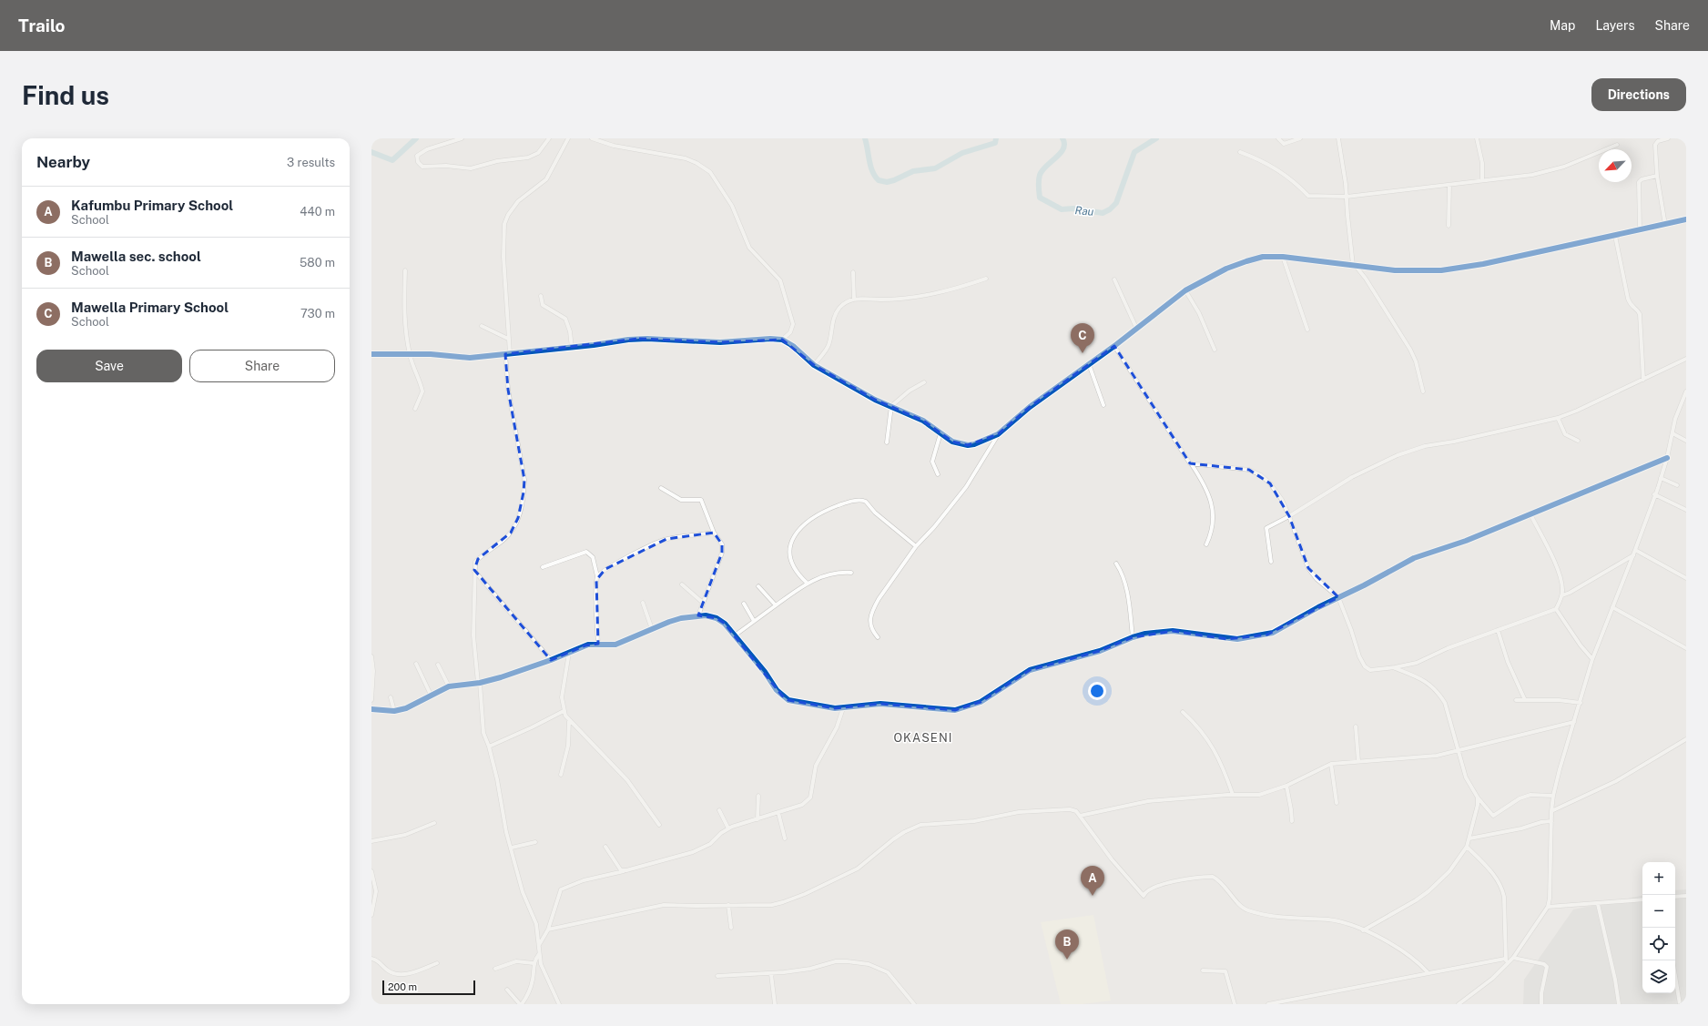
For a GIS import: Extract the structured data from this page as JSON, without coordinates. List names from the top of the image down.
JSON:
{
  "districts": ["OKASENI"],
  "water": ["Rau"],
  "scale_bar": "200 m",
  "north": "bottom left",
  "page": {
    "header": "Trailo",
    "nav": ["Map", "Layers", "Share"],
    "buttons": [
      "Directions",
      ["Save", "Share"]
    ],
    "title": "Find us",
    "heading": ["Nearby", "3 results"],
    "list": [
      {
        "mark": "A",
        "name": "Kafumbu Primary School",
        "note": "School",
        "value": "440 m"
      },
      {
        "mark": "B",
        "name": "Mawella sec. school",
        "note": "School",
        "value": "580 m"
      },
      {
        "mark": "C",
        "name": "Mawella Primary School",
        "note": "School",
        "value": "730 m"
      }
    ],
    "pins": ["C", "A", "B"],
    "map_buttons": ["+", "−"],
    "scale": "200 m"
  }
}
